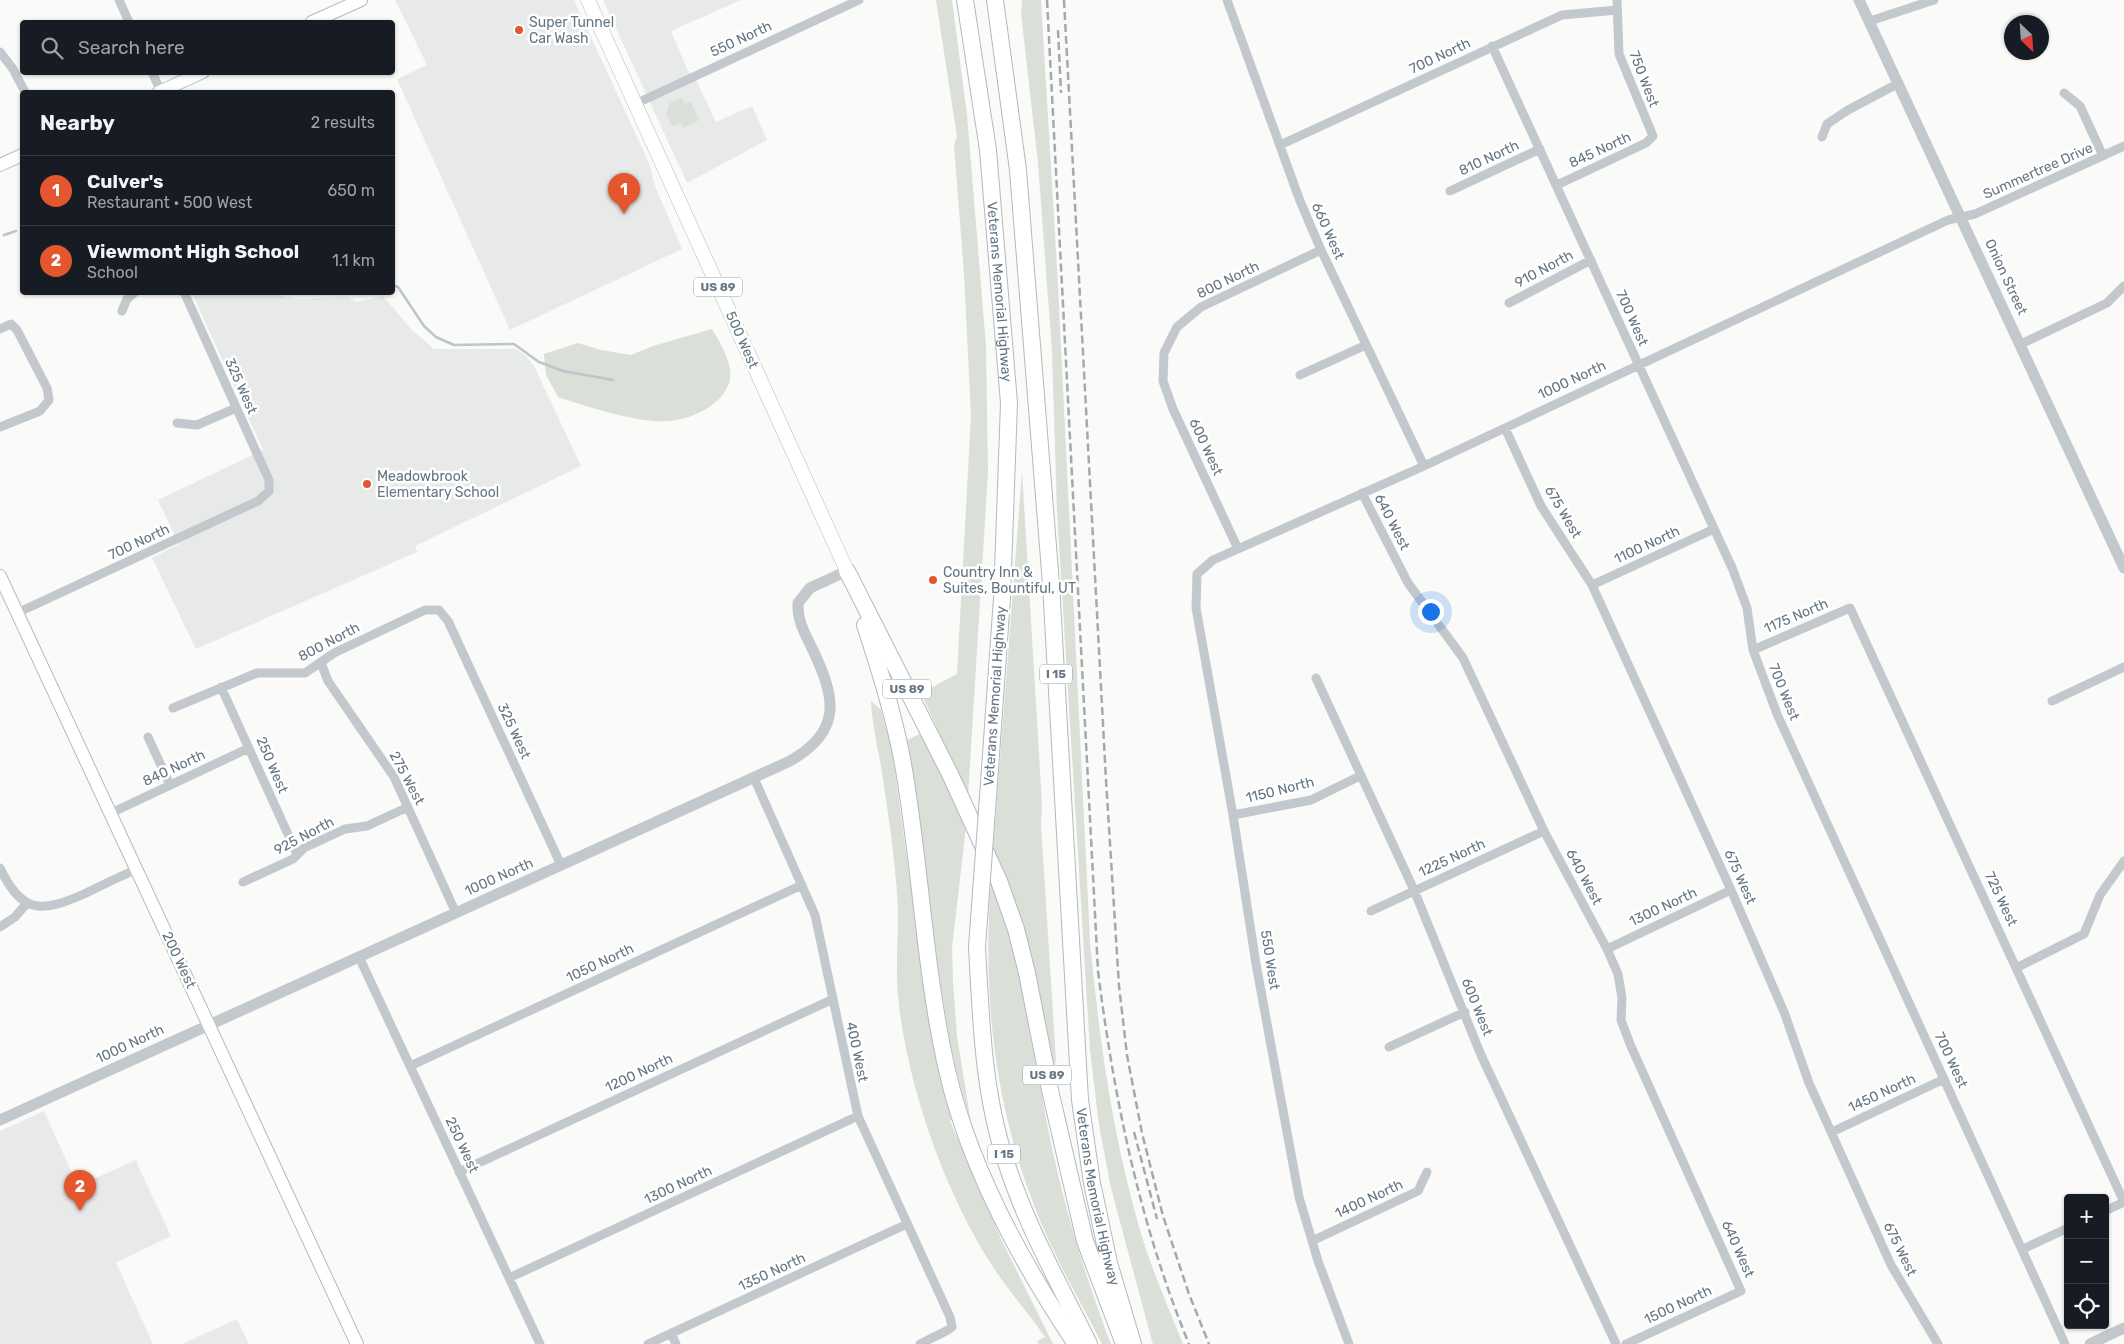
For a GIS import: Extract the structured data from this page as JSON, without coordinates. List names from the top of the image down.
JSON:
{
  "streets": {
    "highway": ["US 89", "Veterans Memorial Highway", "I 15"],
    "main road": ["500 West", "200 West"],
    "street": [
      "550 North",
      "700 North",
      "750 West",
      "845 North",
      "810 North",
      "Summertree Drive",
      "660 West",
      "910 North",
      "Onion Street",
      "800 North",
      "700 West",
      "1000 North",
      "325 West",
      "600 West",
      "675 West",
      "640 West",
      "1100 North",
      "1175 North",
      "250 West",
      "840 North",
      "275 West",
      "1150 North",
      "925 North",
      "1225 North",
      "725 West",
      "1300 North",
      "550 West",
      "1050 North",
      "400 West",
      "1200 North",
      "1450 North",
      "1400 North",
      "1350 North",
      "1500 North"
    ]
  },
  "crossings": [
    ["550 North", "500 West"],
    ["700 North", "750 West"],
    ["700 North", "660 West"],
    ["700 North", "700 West"],
    ["700 North", "325 West"],
    ["700 North", "200 West"],
    ["750 West", "845 North"],
    ["845 North", "700 West"],
    ["810 North", "700 West"],
    ["Summertree Drive", "Onion Street"],
    ["Summertree Drive", "1000 North"],
    ["660 West", "800 North"],
    ["660 West", "1000 North"],
    ["910 North", "700 West"],
    ["Onion Street", "1000 North"],
    ["800 North", "325 West"],
    ["800 North", "600 West"],
    ["800 North", "250 West"],
    ["800 North", "275 West"],
    ["US 89", "500 West"],
    ["US 89", "1000 North"],
    ["700 West", "1000 North"],
    ["700 West", "1100 North"],
    ["700 West", "1175 North"],
    ["700 West", "1450 North"],
    ["500 West", "1000 North"],
    ["1000 North", "325 West"],
    ["1000 North", "600 West"],
    ["1000 North", "675 West"],
    ["1000 North", "640 West"],
    ["1000 North", "250 West"],
    ["1000 North", "275 West"],
    ["1000 North", "200 West"],
    ["1000 North", "550 West"],
    ["1000 North", "400 West"],
    ["600 West", "1150 North"],
    ["600 West", "1225 North"],
    ["675 West", "1100 North"],
    ["675 West", "1300 North"],
    ["675 West", "1450 North"],
    ["640 West", "1225 North"],
    ["640 West", "1300 North"],
    ["640 West", "1500 North"],
    ["1175 North", "725 West"],
    ["250 West", "840 North"],
    ["250 West", "925 North"],
    ["250 West", "1300 North"],
    ["250 West", "1050 North"],
    ["250 West", "1200 North"],
    ["840 North", "200 West"],
    ["275 West", "925 North"],
    ["1150 North", "550 West"],
    ["1300 North", "400 West"],
    ["550 West", "1400 North"],
    ["1050 North", "400 West"],
    ["400 West", "1200 North"],
    ["400 West", "1350 North"]
  ],
  "places": ["Super Tunnel Car Wash", "Meadowbrook Elementary School", "Country Inn & Suites, Bountiful, UT"],
  "north": "bottom right",
  "page": {
    "search": "Search here",
    "heading": ["Nearby", "2 results"],
    "list": [
      {
        "mark": "1",
        "name": "Culver's",
        "note": "Restaurant · 500 West",
        "value": "650 m"
      },
      {
        "mark": "2",
        "name": "Viewmont High School",
        "note": "School",
        "value": "1.1 km"
      }
    ],
    "pins": ["1", "2"],
    "map_buttons": ["+", "−"]
  }
}
